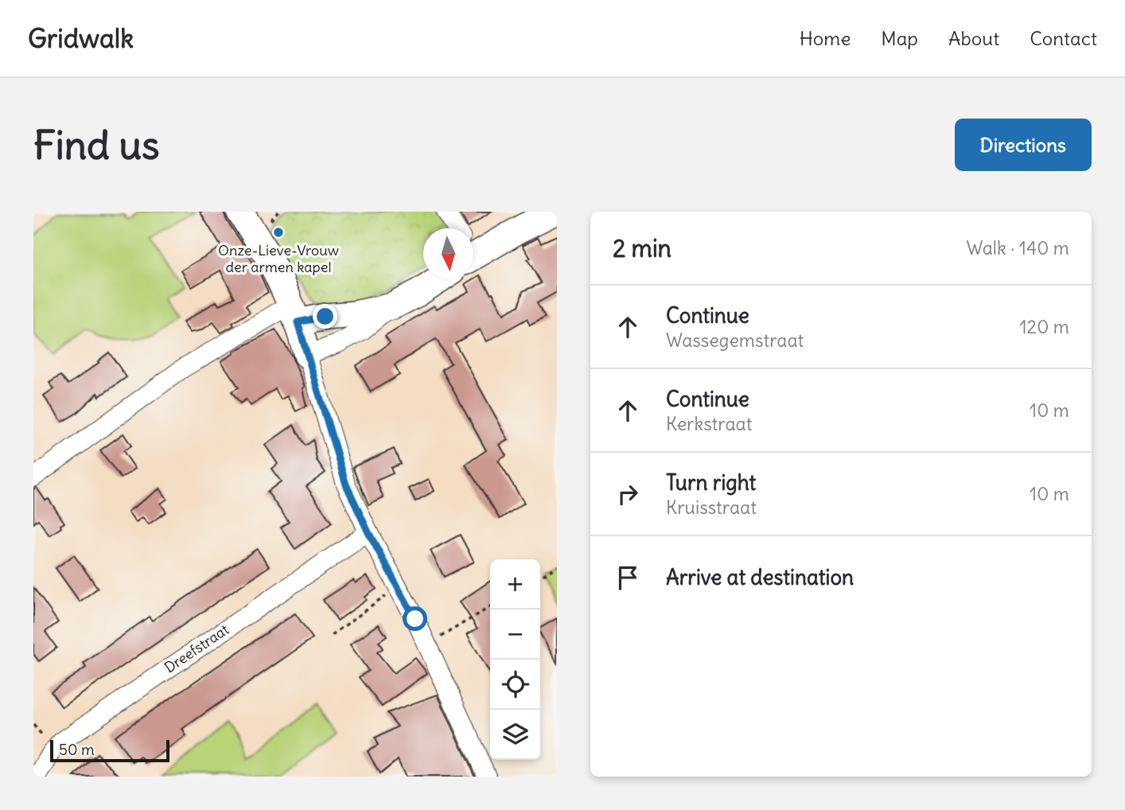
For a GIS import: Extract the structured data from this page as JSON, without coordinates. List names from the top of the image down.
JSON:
{
  "streets": {
    "street": ["Dreefstraat"]
  },
  "places": ["Onze-Lieve-Vrouw der armen kapel"],
  "scale_bar": "50 m",
  "north": "bottom",
  "page": {
    "header": "Gridwalk",
    "nav": [
      "Home",
      "Map",
      "About",
      "Contact"
    ],
    "buttons": "Directions",
    "title": "Find us",
    "heading": ["2 min", "Walk · 140 m"],
    "list": [
      ["Continue", "Wassegemstraat", "120 m"],
      ["Continue", "Kerkstraat", "10 m"],
      ["Turn right", "Kruisstraat", "10 m"],
      "Arrive at destination"
    ],
    "map_buttons": ["+", "−"],
    "scale": "50 m"
  }
}
